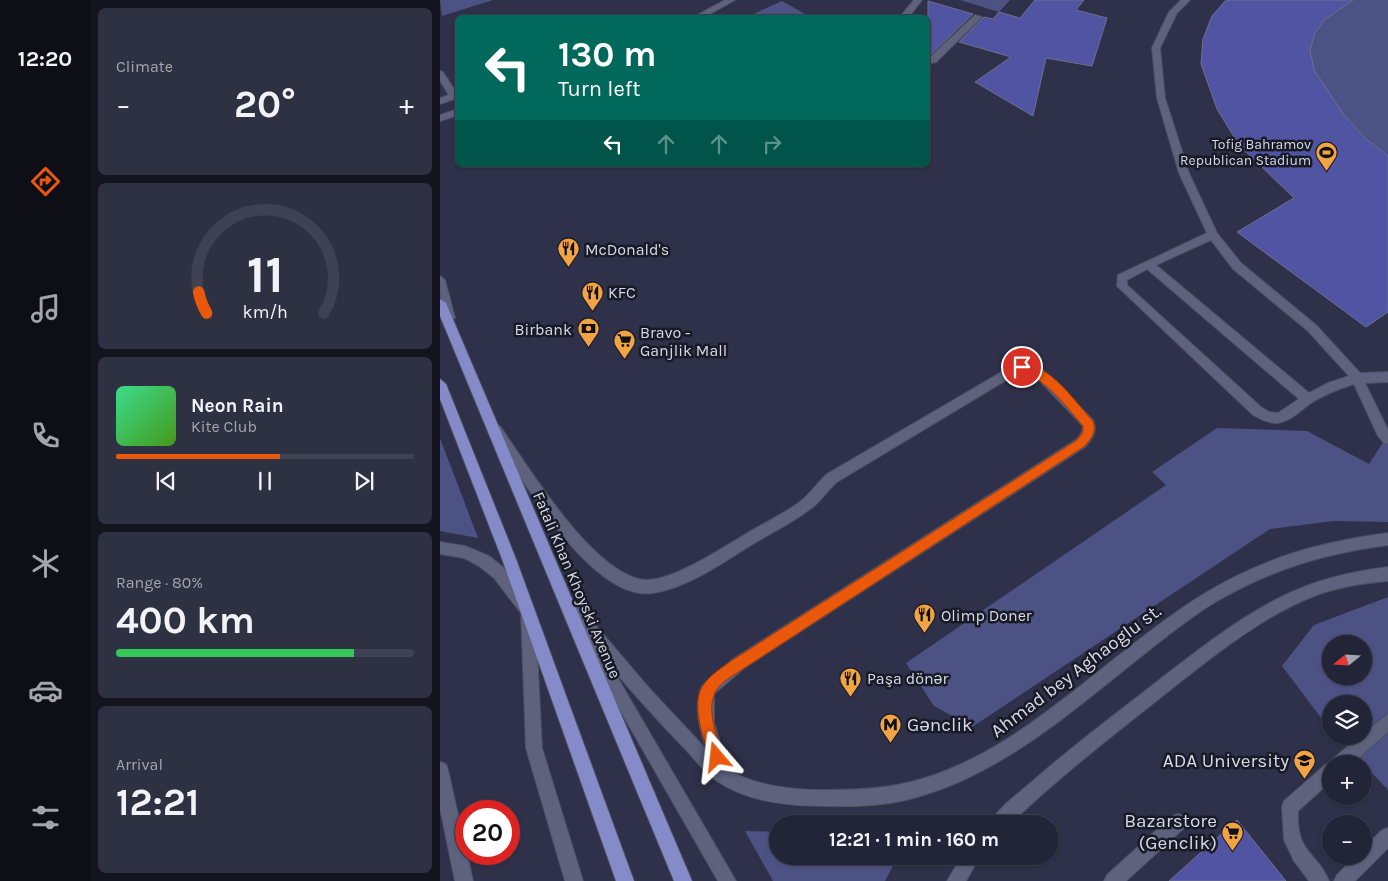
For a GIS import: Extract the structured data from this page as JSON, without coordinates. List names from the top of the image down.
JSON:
{
  "streets": {
    "main road": ["Fatali Khan Khoyski Avenue"],
    "street": ["Ahmad bey Aghaoglu st."]
  },
  "crossings": [
    ["Fatali Khan Khoyski Avenue", "Ahmad bey Aghaoglu st."]
  ],
  "places": {
    "sports": ["Tofig Bahramov Republican Stadium"],
    "restaurant": [
      "McDonald's",
      "KFC",
      "Olimp Doner",
      "Paşa dönər"
    ],
    "bank": ["Birbank"],
    "supermarket": ["Bravo - Ganjlik Mall", "Bazarstore (Genclik)"],
    "metro station": ["Gənclik"],
    "school or university": ["ADA University"]
  },
  "north": "left",
  "page": {
    "tabs": "12:20",
    "tile": [
      "Climate",
      ["Range · 80%", "400 km"],
      ["Arrival", "12:21"]
    ],
    "turn": ["130 m", "Turn left"],
    "heat": ["−", "20°", "+"],
    "song": ["Neon Rain", "Kite Club"],
    "map_buttons": ["+", "−"],
    "limit": "20",
    "trip": "12:21 · 1 min · 160 m",
    "gauge": ["11", "km/h"]
  }
}
